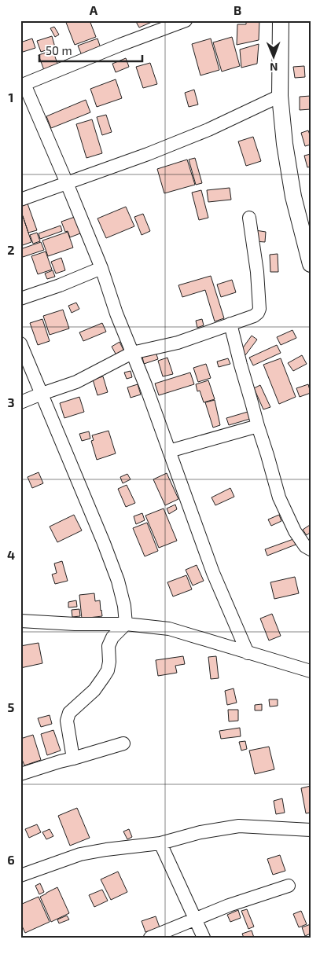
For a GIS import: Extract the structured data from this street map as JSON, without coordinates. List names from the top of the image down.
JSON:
{
  "scale_bar": "50 m",
  "north": "bottom",
  "grid": {
    "columns": ["A", "B"],
    "rows": [
      "1",
      "2",
      "3",
      "4",
      "5",
      "6"
    ]
  }
}
